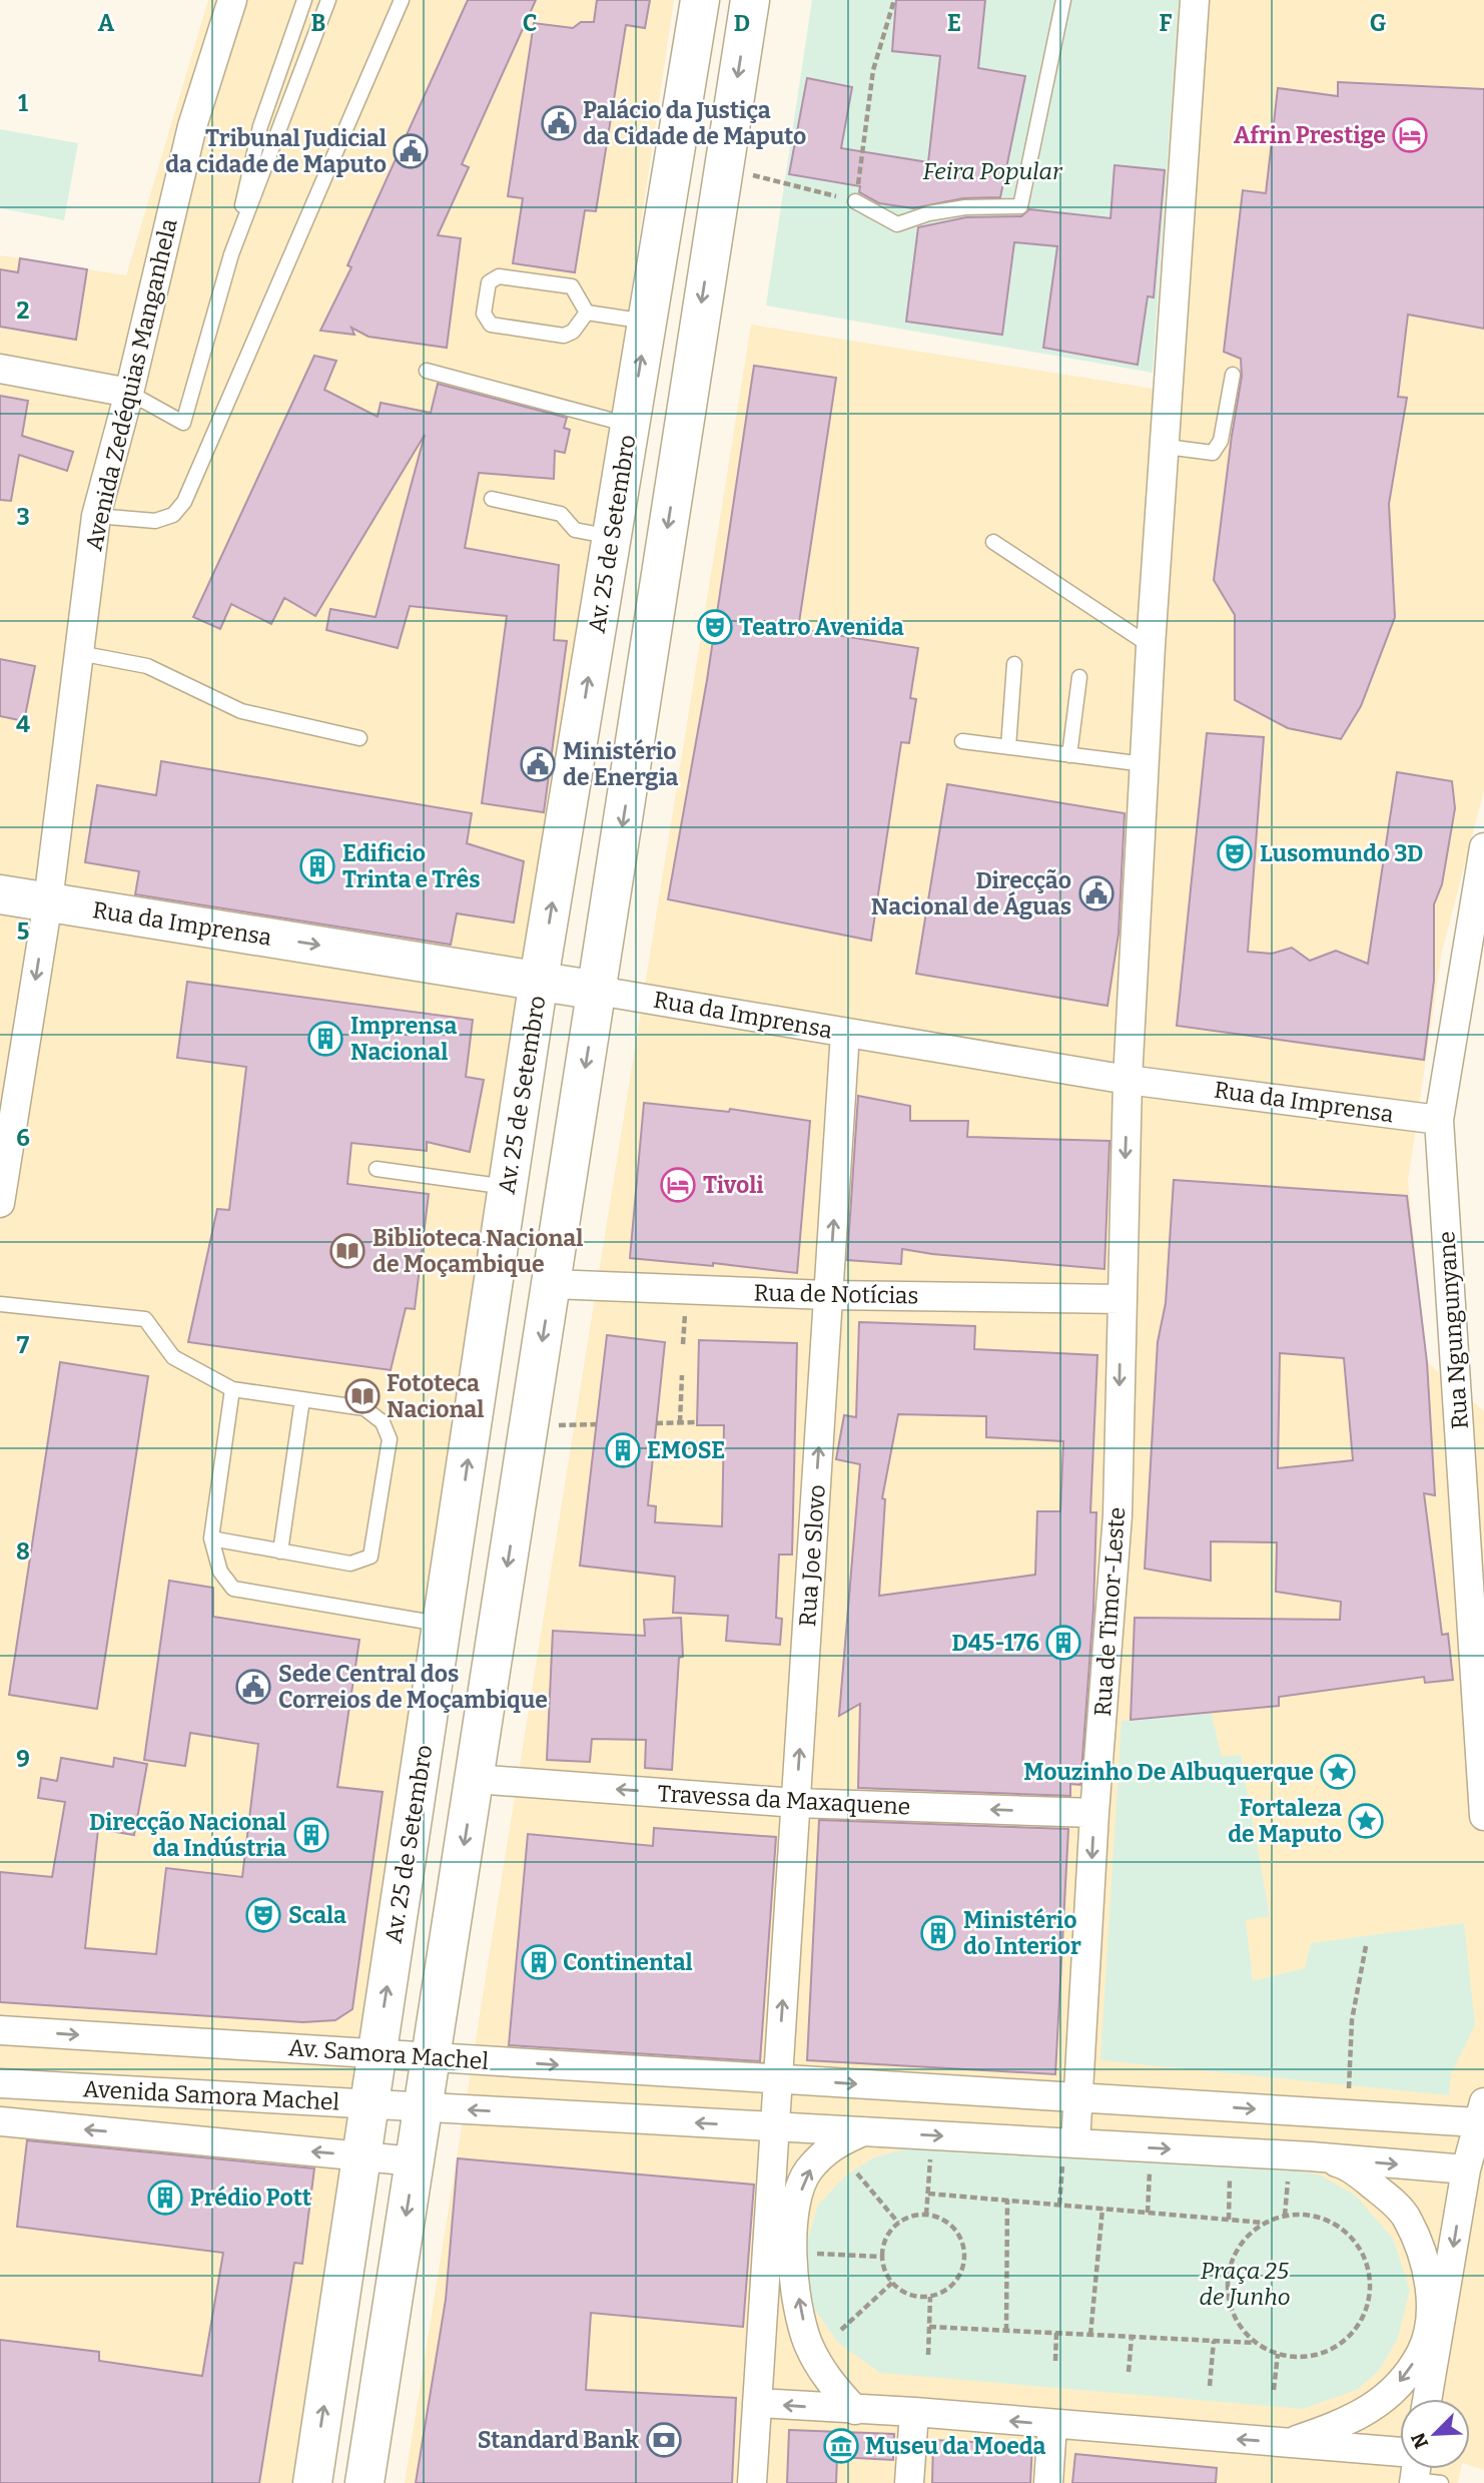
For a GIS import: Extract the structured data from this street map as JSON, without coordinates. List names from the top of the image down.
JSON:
{
  "streets": {
    "main road": ["Av. 25 de Setembro", "Rua da Imprensa"],
    "street": [
      "Avenida Zedéquias Manganhela",
      "Rua de Notícias",
      "Rua Ngungunyane",
      "Rua Joe Slovo",
      "Rua de Timor-Leste",
      "Travessa da Maxaquene",
      "Av. Samora Machel",
      "Avenida Samora Machel"
    ]
  },
  "crossings": [
    ["Avenida Zedéquias Manganhela", "Rua da Imprensa"],
    ["Av. 25 de Setembro", "Rua da Imprensa"],
    ["Av. 25 de Setembro", "Av. Samora Machel"],
    ["Av. 25 de Setembro", "Avenida Samora Machel"],
    ["Rua da Imprensa", "Rua Ngungunyane"],
    ["Rua da Imprensa", "Rua Joe Slovo"],
    ["Rua da Imprensa", "Rua de Timor-Leste"],
    ["Rua de Notícias", "Rua Joe Slovo"],
    ["Rua de Notícias", "Rua de Timor-Leste"],
    ["Rua Joe Slovo", "Travessa da Maxaquene"],
    ["Rua Joe Slovo", "Av. Samora Machel"],
    ["Rua de Timor-Leste", "Travessa da Maxaquene"],
    ["Rua de Timor-Leste", "Av. Samora Machel"],
    ["Av. Samora Machel", "Avenida Samora Machel"]
  ],
  "one_way": ["Rua Joe Slovo", "Rua de Timor-Leste", "Travessa da Maxaquene"],
  "parks": ["Feira Popular", "Praça 25 de Junho"],
  "places": {
    "public building": [
      "Palácio da Justiça da Cidade de Maputo",
      "Tribunal Judicial da cidade de Maputo",
      "Ministério de Energia",
      "Direcção Nacional de Águas",
      "Sede Central dos Correios de Moçambique"
    ],
    "hotel": ["Afrin Prestige", "Tivoli"],
    "theatre": ["Teatro Avenida", "Lusomundo 3D", "Scala"],
    "building": [
      "Edificio Trinta e Três",
      "Imprensa Nacional",
      "EMOSE",
      "D45-176",
      "Direcção Nacional da Indústria",
      "Ministério do Interior",
      "Continental",
      "Prédio Pott"
    ],
    "library": ["Biblioteca Nacional de Moçambique", "Fototeca Nacional"],
    "place": ["Mouzinho De Albuquerque", "Fortaleza de Maputo"],
    "bank": ["Standard Bank"],
    "museum": ["Museu da Moeda"]
  },
  "north": "bottom left",
  "grid": {
    "columns": [
      "A",
      "B",
      "C",
      "D",
      "E",
      "F",
      "G"
    ],
    "rows": [
      "1",
      "2",
      "3",
      "4",
      "5",
      "6",
      "7",
      "8",
      "9"
    ]
  }
}
